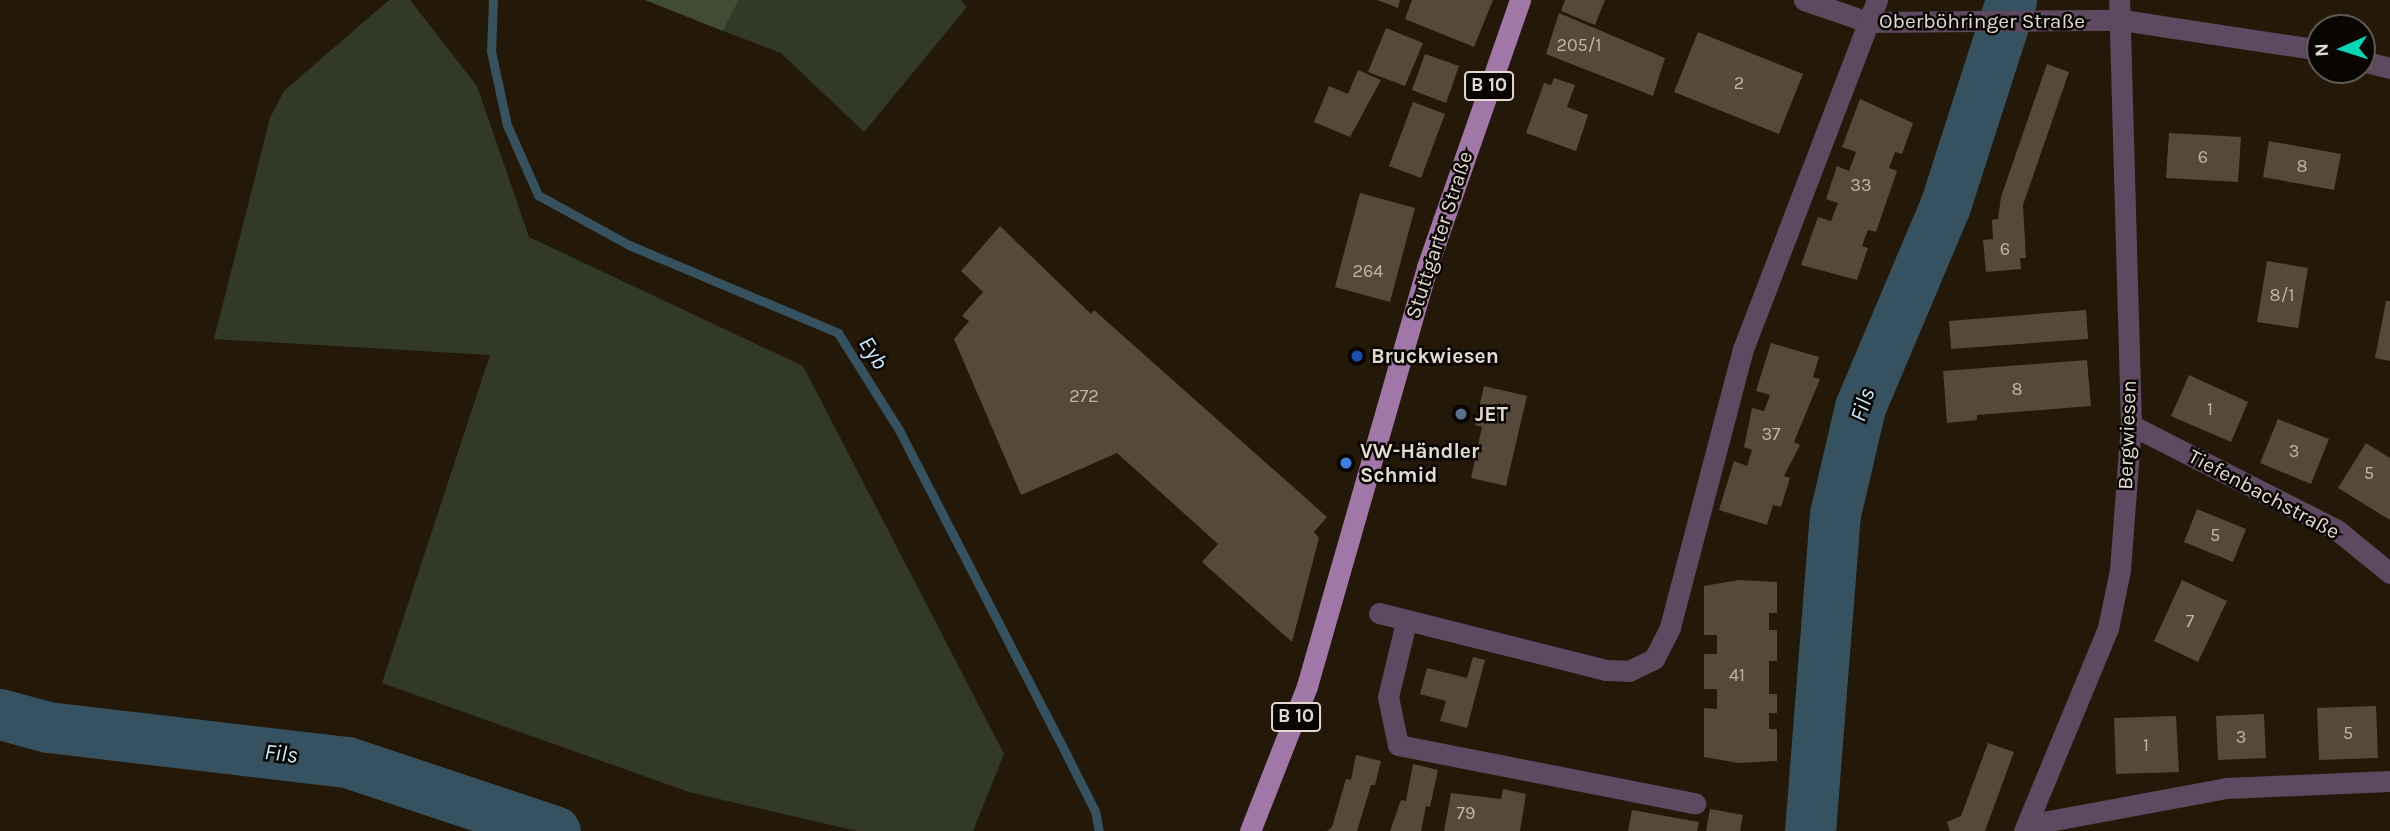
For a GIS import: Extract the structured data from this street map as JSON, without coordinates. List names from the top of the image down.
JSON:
{
  "streets": {
    "main road": ["B 10", "Stuttgarter Straße"],
    "street": ["Oberböhringer Straße", "Bergwiesen", "Tiefenbachstraße"]
  },
  "crossings": [
    ["Oberböhringer Straße", "Bergwiesen"],
    ["Bergwiesen", "Tiefenbachstraße"]
  ],
  "water": ["Eyb", "Fils"],
  "places": ["Bruckwiesen", "JET", "VW-Händler Schmid"],
  "house_numbers": [
    "205/1",
    "2",
    "6",
    "8",
    "33",
    "6",
    "264",
    "8/1",
    "8",
    "272",
    "1",
    "37",
    "3",
    "5",
    "5",
    "7",
    "41",
    "5",
    "3",
    "1",
    "79"
  ],
  "north": "left"
}
